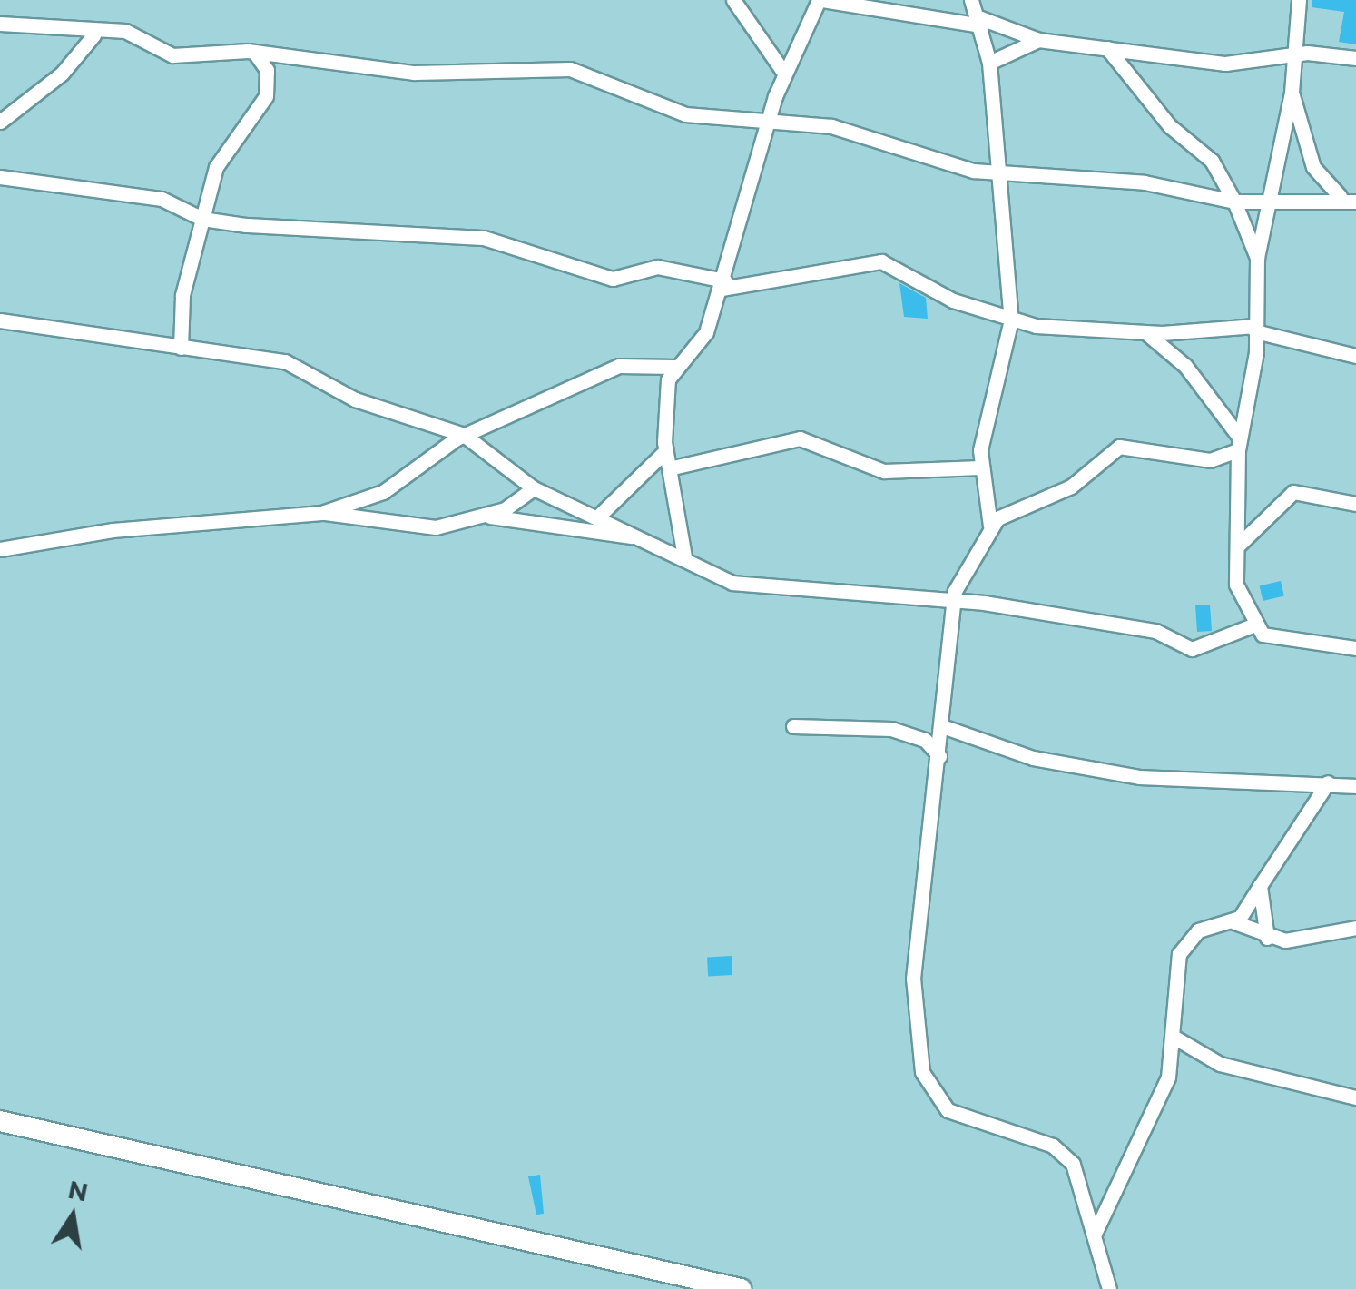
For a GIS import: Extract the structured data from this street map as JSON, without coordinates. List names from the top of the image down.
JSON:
{
  "north": "top"
}
